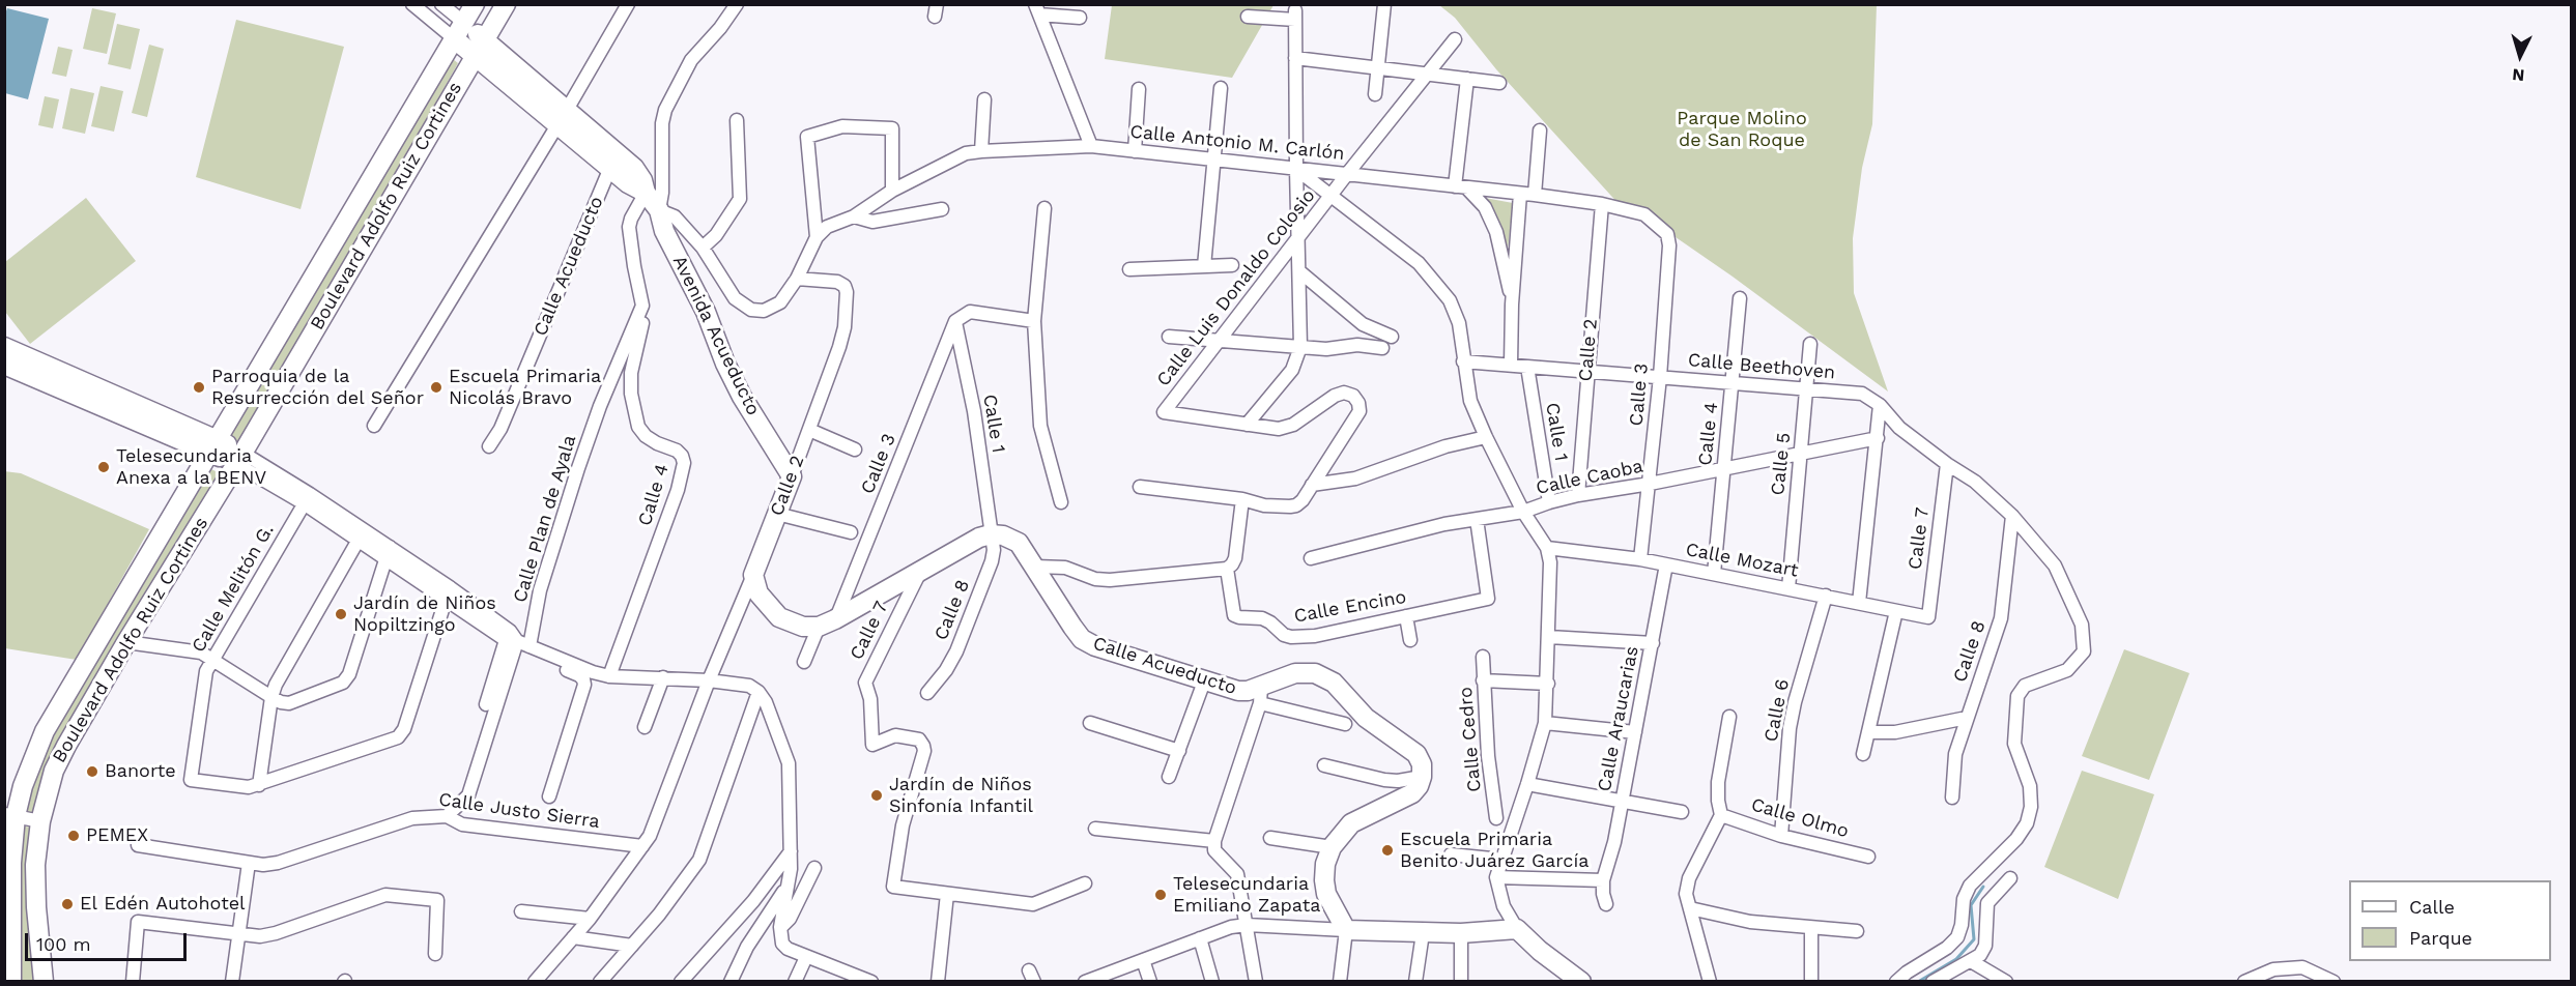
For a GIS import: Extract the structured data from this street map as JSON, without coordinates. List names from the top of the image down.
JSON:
{
  "streets": {
    "main road": [
      "Boulevard Adolfo Ruiz Cortines",
      "Calle Acueducto",
      "Avenida Acueducto",
      "Calle 2"
    ],
    "street": [
      "Calle Antonio M. Carlón",
      "Calle Luis Donaldo Colosio",
      "Calle Beethoven",
      "Calle 3",
      "Calle 1",
      "Calle 4",
      "Calle 5",
      "Calle Caoba",
      "Calle Plan de Ayala",
      "Calle 7",
      "Calle Mozart",
      "Calle Melitón G.",
      "Calle Encino",
      "Calle 8",
      "Calle 6",
      "Calle Araucarias",
      "Calle Cedro",
      "Calle Justo Sierra",
      "Calle Olmo"
    ]
  },
  "crossings": [
    ["Calle Antonio M. Carlón", "Calle Luis Donaldo Colosio"],
    ["Calle Antonio M. Carlón", "Calle 2"],
    ["Calle Antonio M. Carlón", "Calle 3"],
    ["Boulevard Adolfo Ruiz Cortines", "Avenida Acueducto"],
    ["Calle Acueducto", "Avenida Acueducto"],
    ["Calle Acueducto", "Calle 1"],
    ["Calle Acueducto", "Calle 8"],
    ["Avenida Acueducto", "Calle 2"],
    ["Calle 2", "Calle Beethoven"],
    ["Calle 2", "Calle Caoba"],
    ["Calle 2", "Calle Justo Sierra"],
    ["Calle Beethoven", "Calle 3"],
    ["Calle Beethoven", "Calle 1"],
    ["Calle Beethoven", "Calle 4"],
    ["Calle Beethoven", "Calle 5"],
    ["Calle Beethoven", "Calle 7"],
    ["Calle Beethoven", "Calle 8"],
    ["Calle 3", "Calle 1"],
    ["Calle 3", "Calle Caoba"],
    ["Calle 3", "Calle Mozart"],
    ["Calle 1", "Calle Caoba"],
    ["Calle 1", "Calle 8"],
    ["Calle 4", "Calle Caoba"],
    ["Calle 4", "Calle Plan de Ayala"],
    ["Calle 4", "Calle Mozart"],
    ["Calle 5", "Calle Caoba"],
    ["Calle 5", "Calle Mozart"],
    ["Calle Caoba", "Calle Encino"],
    ["Calle 7", "Calle Mozart"],
    ["Calle Mozart", "Calle 6"],
    ["Calle Mozart", "Calle Araucarias"],
    ["Calle 6", "Calle Olmo"]
  ],
  "parks": ["Parque Molino de San Roque"],
  "places": [
    "Parroquia de la Resurrección del Señor",
    "Escuela Primaria Nicolás Bravo",
    "Telesecundaria Anexa a la BENV",
    "Jardín de Niños Nopiltzingo",
    "Banorte",
    "Jardín de Niños Sinfonía Infantil",
    "PEMEX",
    "Escuela Primaria Benito Juárez García",
    "Telesecundaria Emiliano Zapata",
    "El Edén Autohotel"
  ],
  "legend": ["Calle", "Parque"],
  "scale_bar": "100 m",
  "north": "bottom"
}
